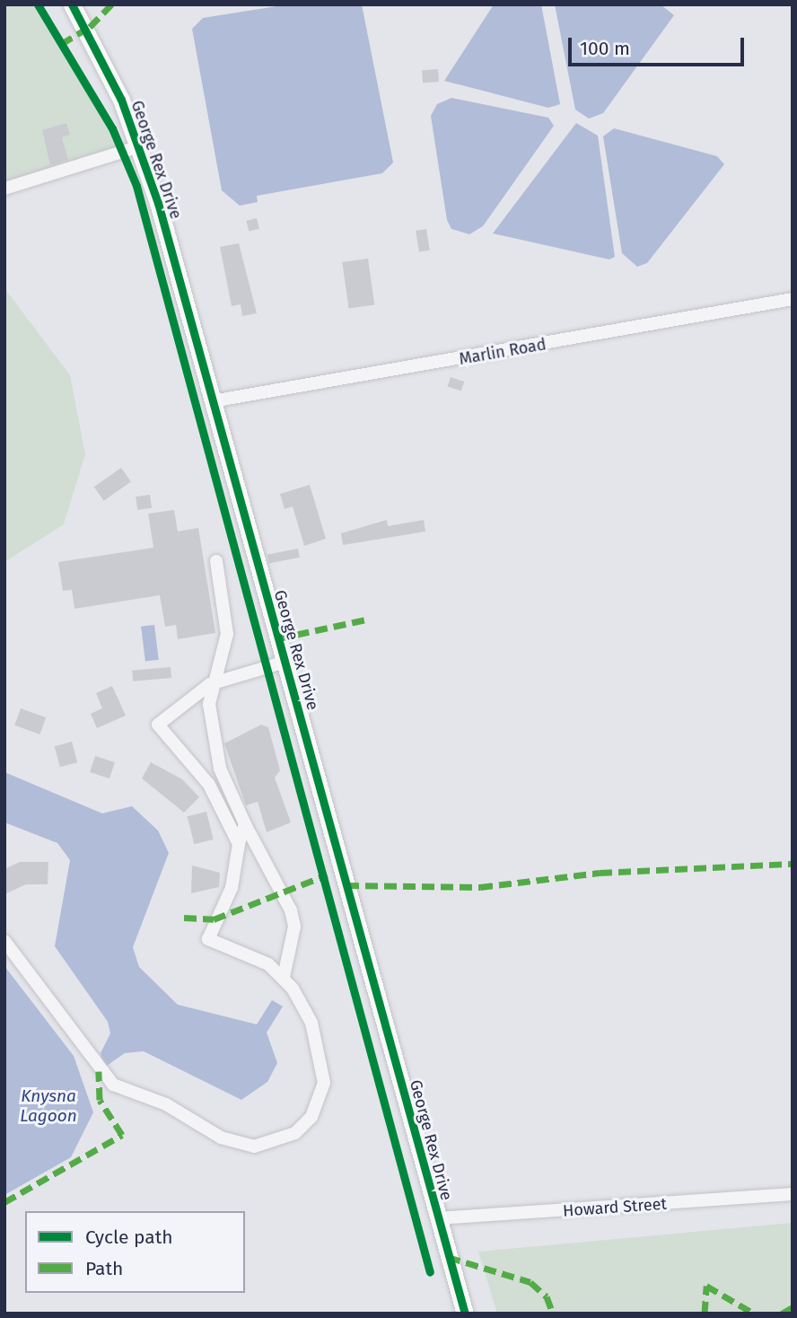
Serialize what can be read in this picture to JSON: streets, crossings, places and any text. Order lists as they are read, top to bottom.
{
  "streets": {
    "street": ["George Rex Drive", "Marlin Road", "Howard Street"]
  },
  "crossings": [
    ["George Rex Drive", "Marlin Road"],
    ["George Rex Drive", "Howard Street"]
  ],
  "water": ["Knysna Lagoon"],
  "legend": ["Cycle path", "Path"],
  "scale_bar": "100 m"
}
